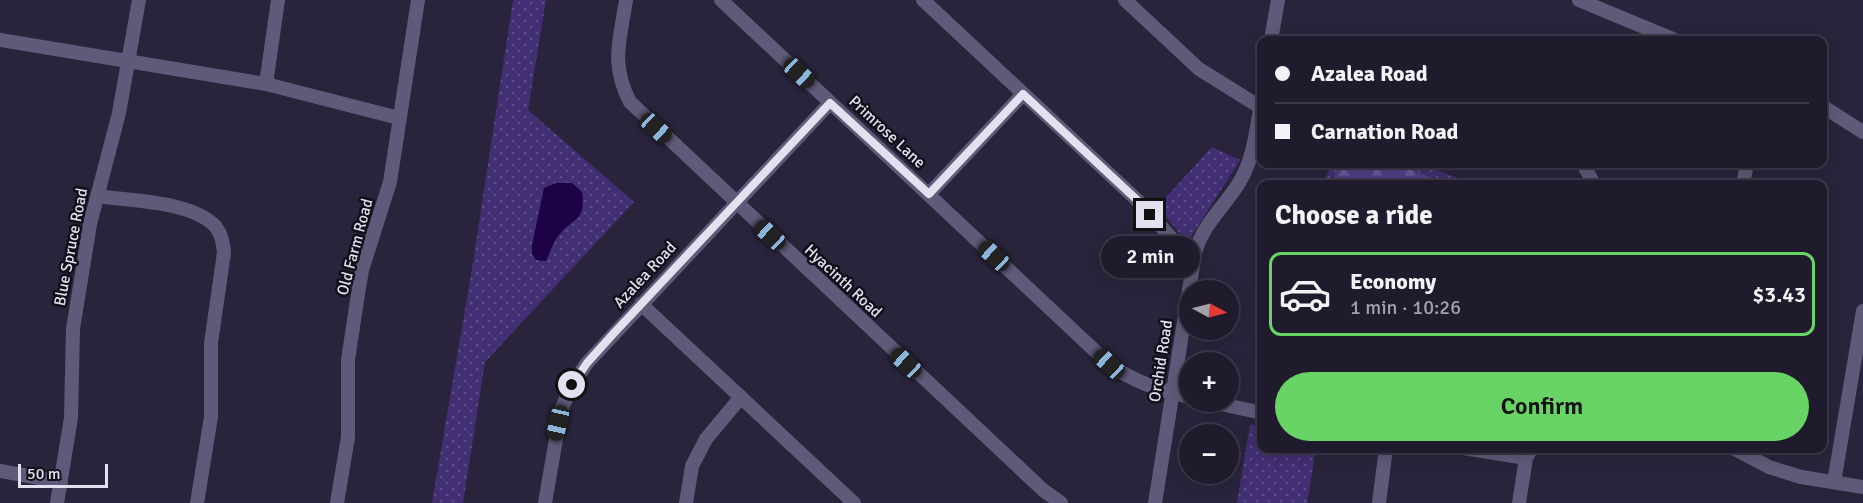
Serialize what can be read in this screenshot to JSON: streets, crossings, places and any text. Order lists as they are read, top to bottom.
{
  "streets": {
    "street": [
      "Primrose Lane",
      "Blue Spruce Road",
      "Old Farm Road",
      "Azalea Road",
      "Hyacinth Road",
      "Orchid Road"
    ]
  },
  "crossings": [
    ["Primrose Lane", "Azalea Road"],
    ["Primrose Lane", "Orchid Road"],
    ["Azalea Road", "Hyacinth Road"]
  ],
  "scale_bar": "50 m",
  "north": "right",
  "page": {
    "banner": ["Azalea Road", "Carnation Road"],
    "heading": "Choose a ride",
    "bubble": "2 min",
    "list": [
      {
        "name": "Economy",
        "note": "1 min · 10:26",
        "value": "$3.43"
      }
    ],
    "map_buttons": ["+", "−"],
    "buttons": "Confirm",
    "scale": "50 m"
  }
}
